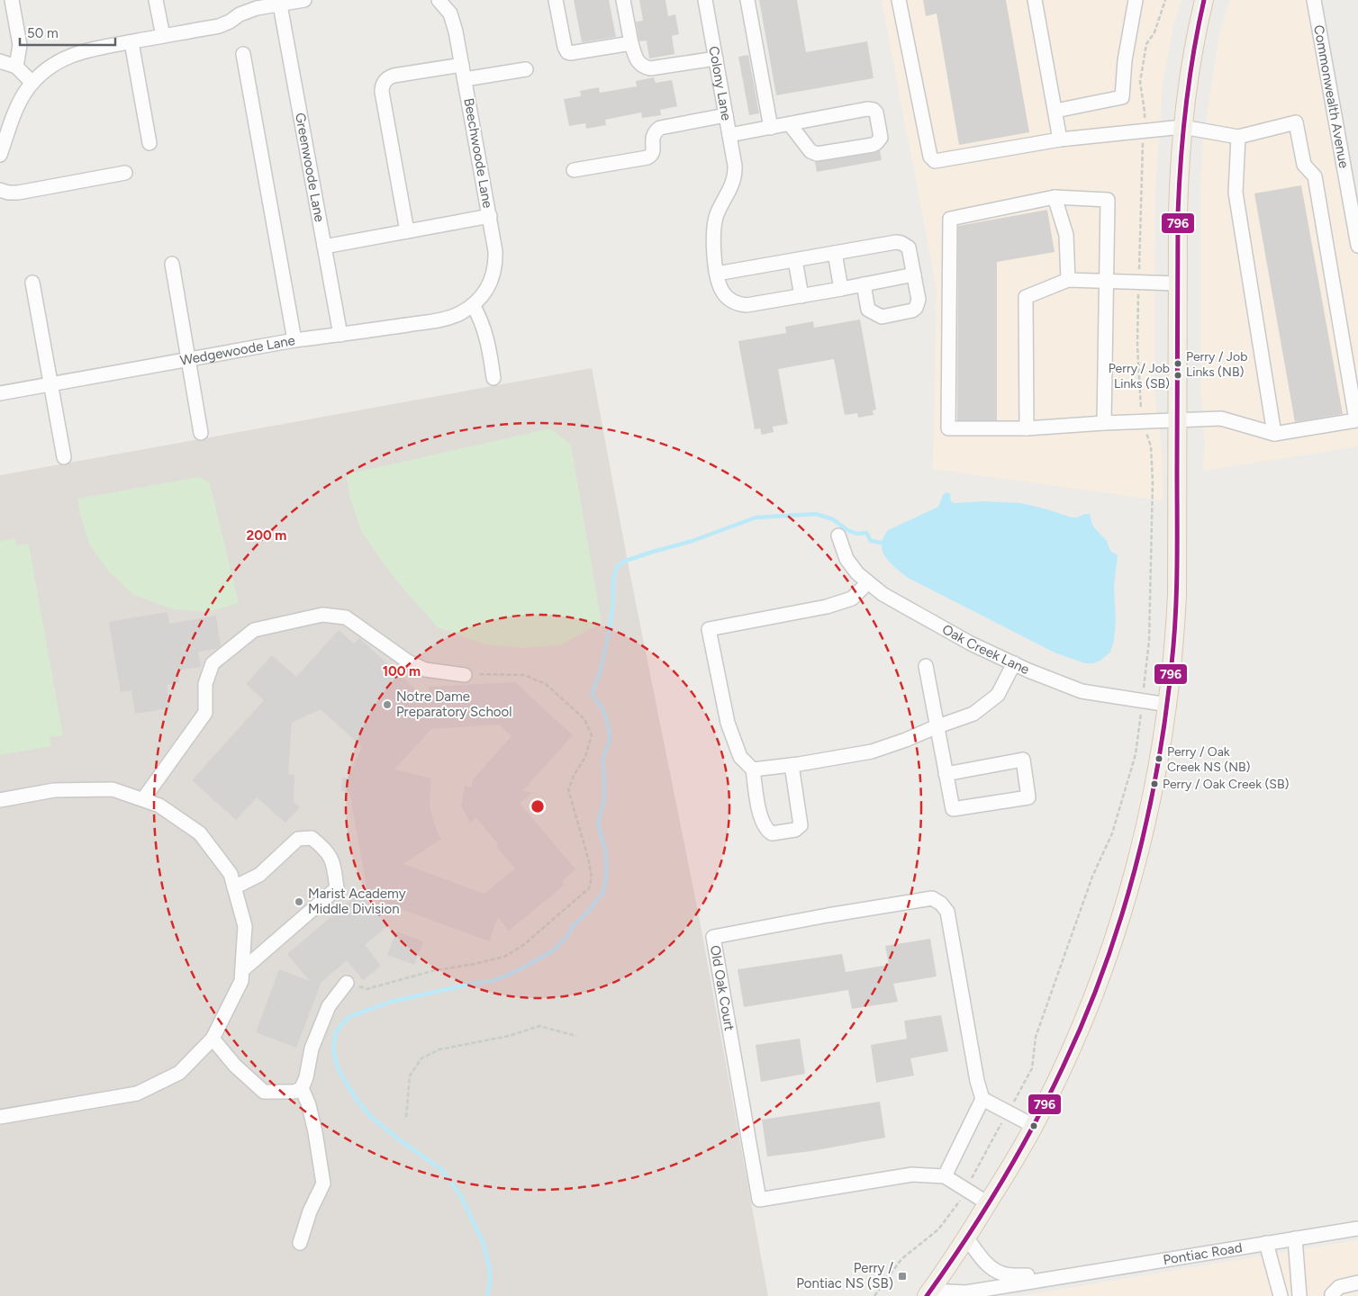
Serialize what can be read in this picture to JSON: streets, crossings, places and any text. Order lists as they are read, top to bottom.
{
  "streets": {
    "street": [
      "Colony Lane",
      "Commonwealth Avenue",
      "Beechwoode Lane",
      "Greenwoode Lane",
      "Wedgewoode Lane",
      "Oak Creek Lane",
      "Old Oak Court",
      "Pontiac Road"
    ]
  },
  "crossings": [
    ["Beechwoode Lane", "Wedgewoode Lane"],
    ["Greenwoode Lane", "Wedgewoode Lane"]
  ],
  "places": {
    "other": [
      "Perry / Job Links (NB)",
      "Perry / Job Links (SB)",
      "Notre Dame Preparatory School",
      "Perry / Oak Creek NS (NB)",
      "Perry / Oak Creek (SB)",
      "Marist Academy Middle Division"
    ],
    "transit": ["Perry / Pontiac NS (SB)"]
  },
  "lines": ["transit line 796"],
  "scale_bar": "50 m",
  "rings": ["200 m", "100 m"]
}
